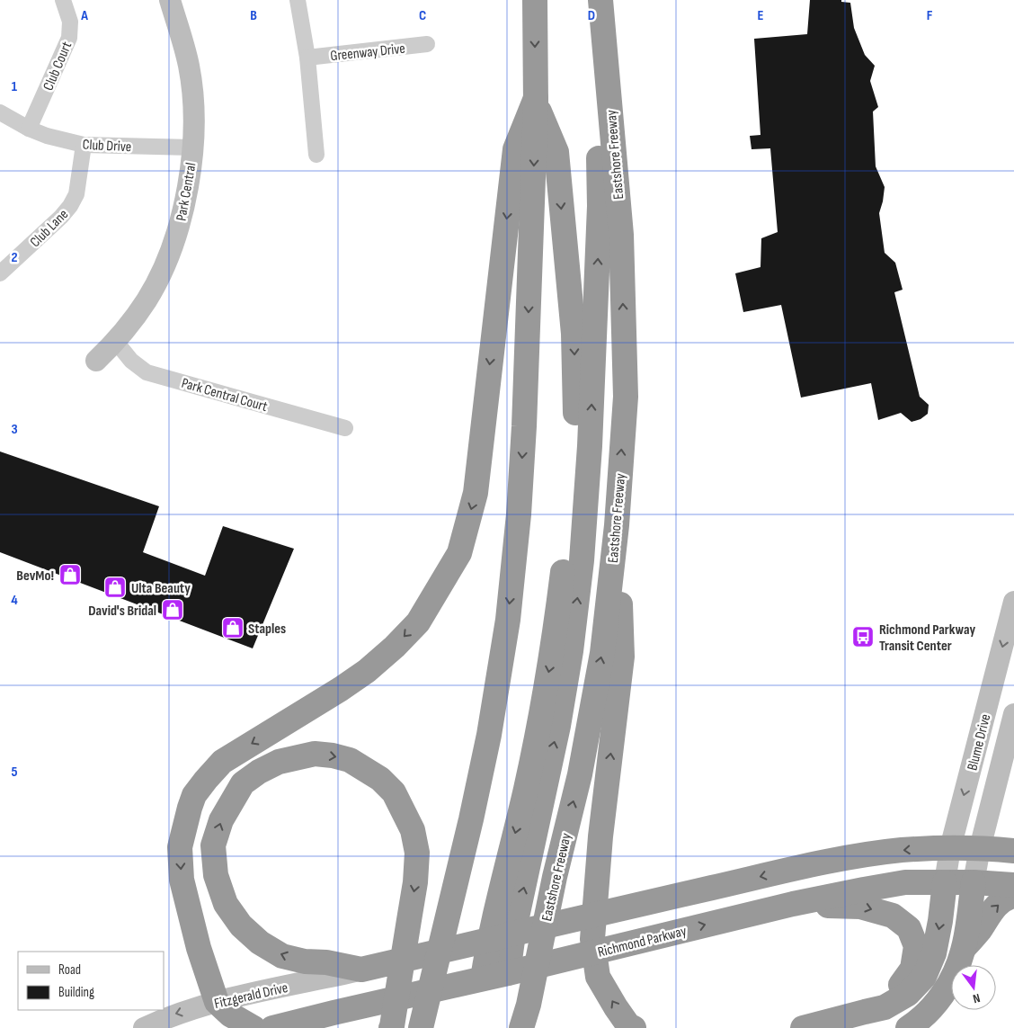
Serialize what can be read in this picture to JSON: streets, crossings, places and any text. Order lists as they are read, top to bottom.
{
  "streets": {
    "highway": ["Eastshore Freeway", "Richmond Parkway"],
    "street": [
      "Greenway Drive",
      "Club Court",
      "Club Drive",
      "Park Central",
      "Club Lane",
      "Park Central Court",
      "Blume Drive",
      "Fitzgerald Drive"
    ]
  },
  "crossings": [
    ["Club Court", "Club Drive"],
    ["Club Drive", "Park Central"],
    ["Club Drive", "Club Lane"],
    ["Park Central", "Park Central Court"],
    ["Blume Drive", "Richmond Parkway"]
  ],
  "places": {
    "shop": [
      "BevMo!",
      "Ulta Beauty",
      "David's Bridal",
      "Staples"
    ],
    "bus stop": ["Richmond Parkway Transit Center"]
  },
  "legend": ["Road", "Building"],
  "north": "bottom",
  "grid": {
    "columns": [
      "A",
      "B",
      "C",
      "D",
      "E",
      "F"
    ],
    "rows": [
      "1",
      "2",
      "3",
      "4",
      "5"
    ]
  }
}
